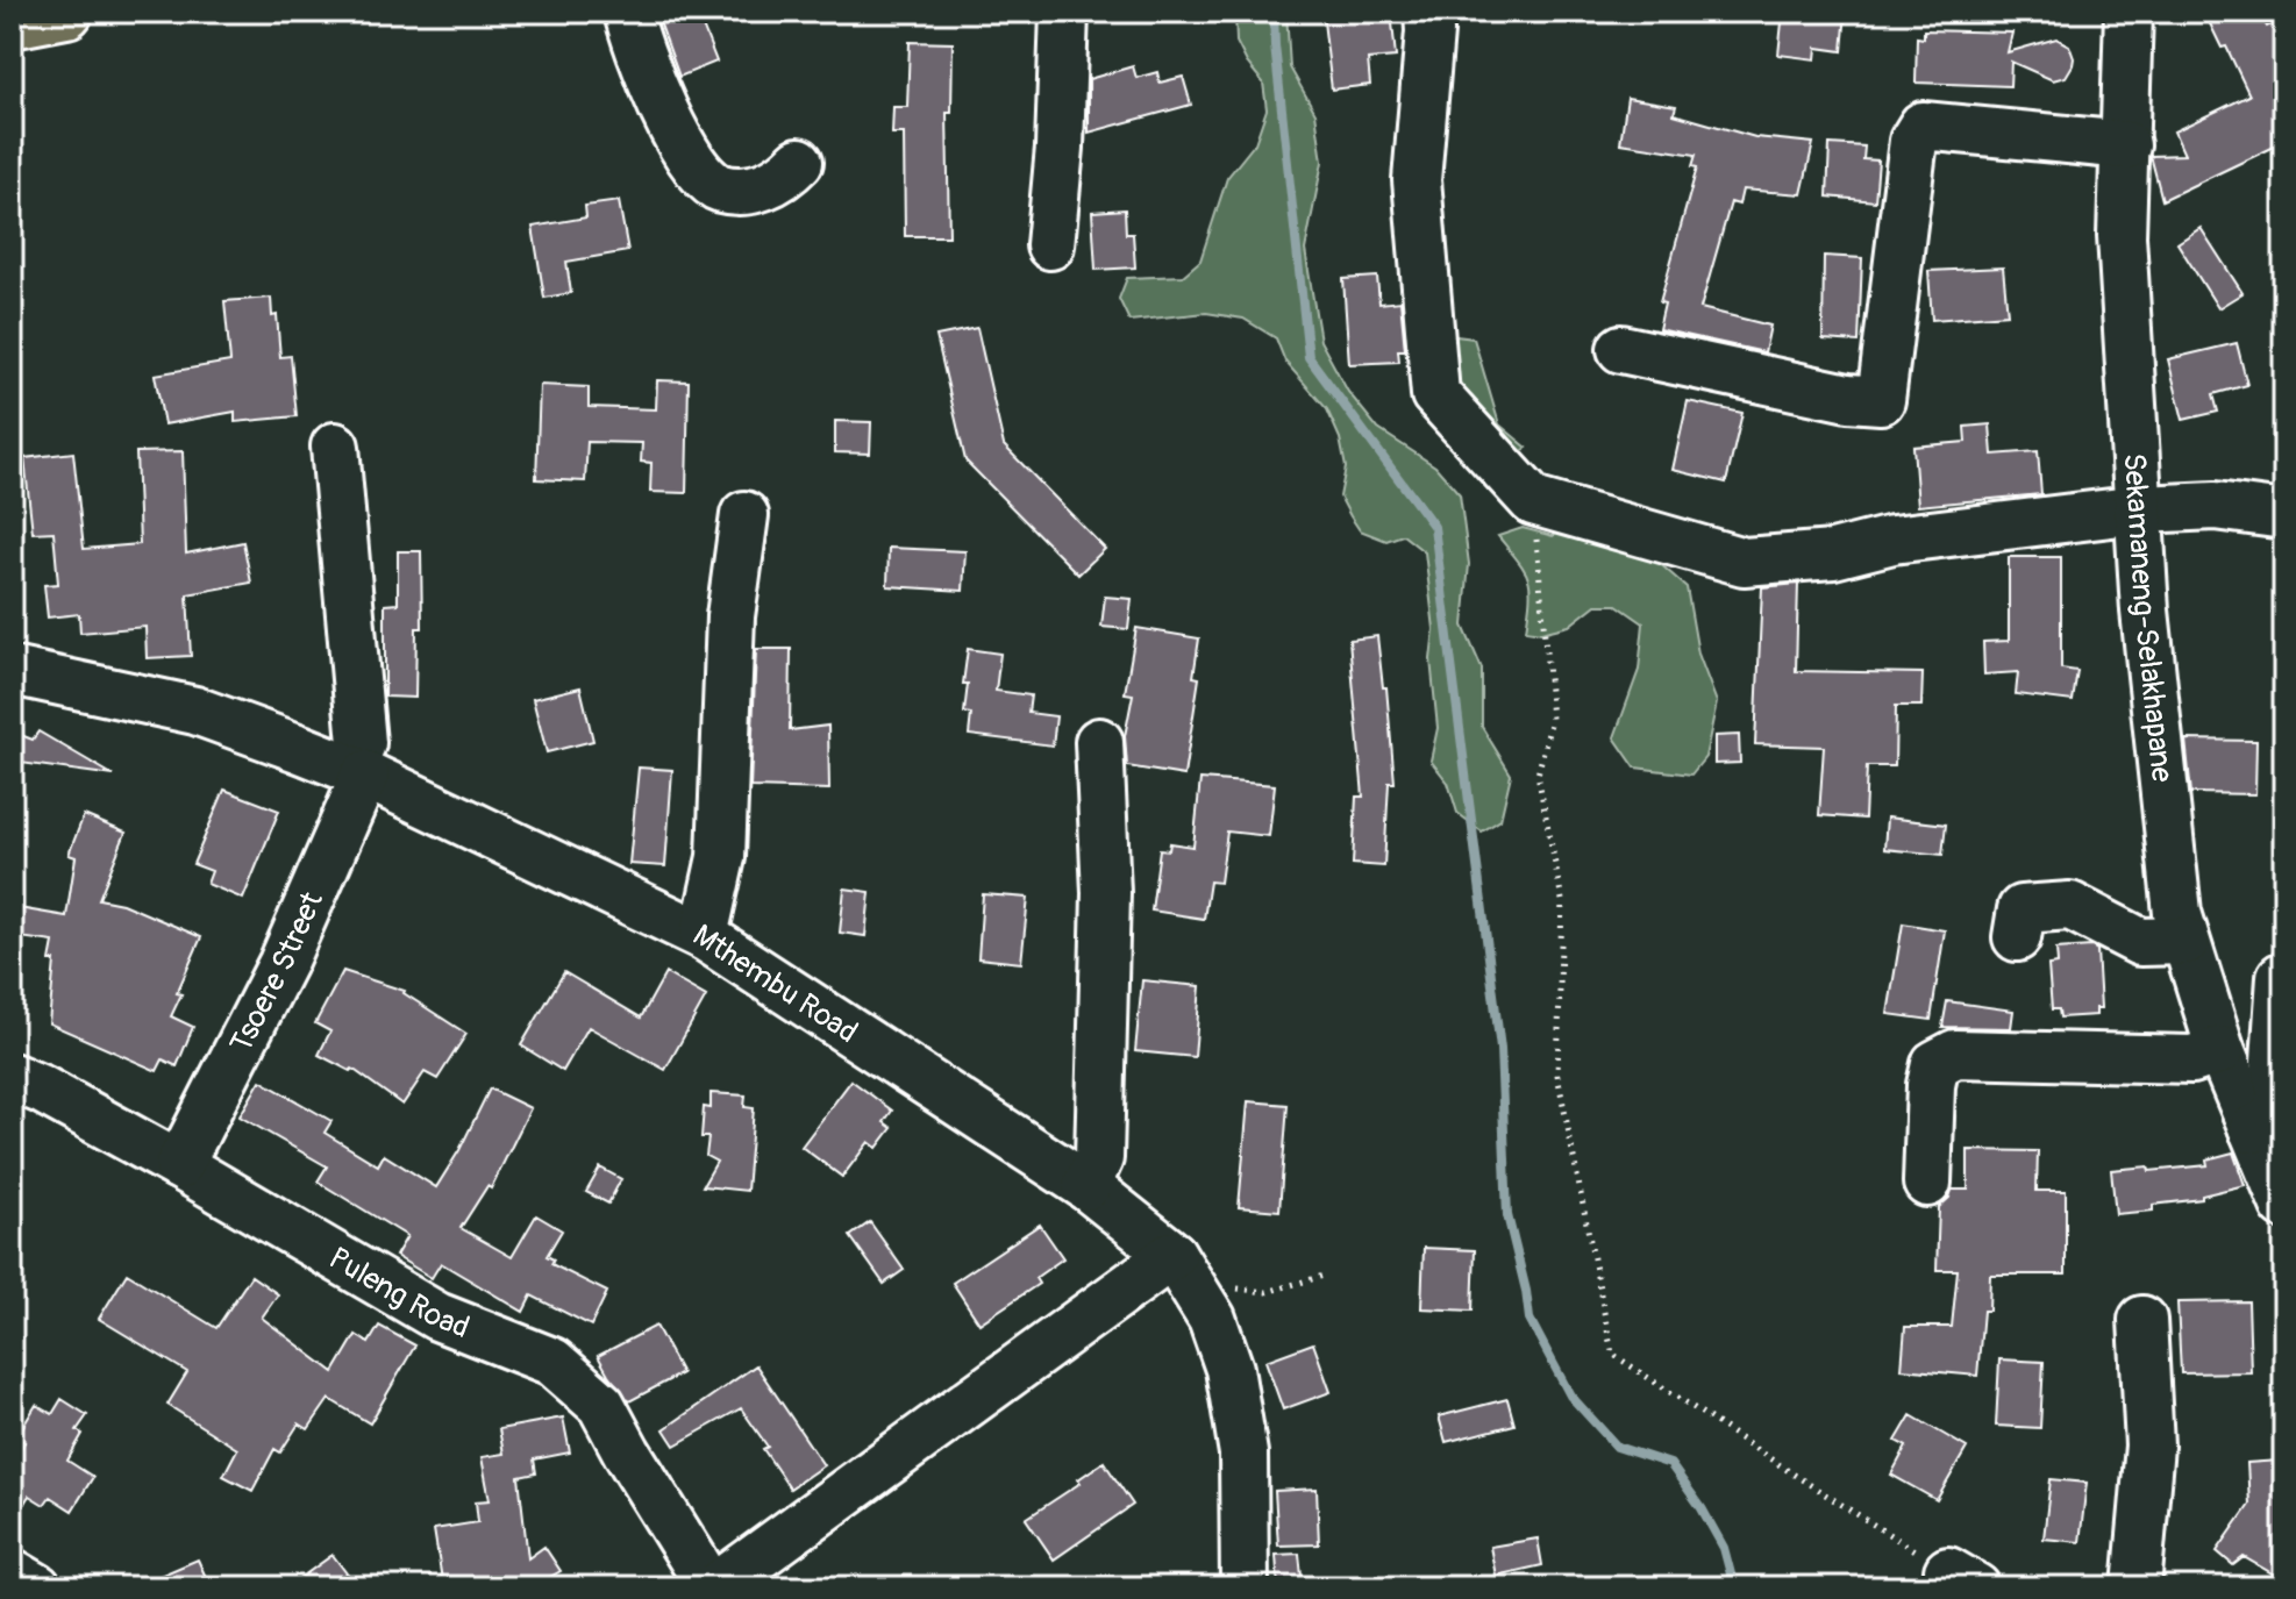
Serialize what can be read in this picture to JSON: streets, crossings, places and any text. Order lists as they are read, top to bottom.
{
  "streets": {
    "street": [
      "Sekamaneng-Selakhapane",
      "Tsoere Street",
      "Mthembu Road",
      "Puleng Road"
    ]
  },
  "crossings": [
    ["Tsoere Street", "Mthembu Road"],
    ["Tsoere Street", "Puleng Road"]
  ]
}
